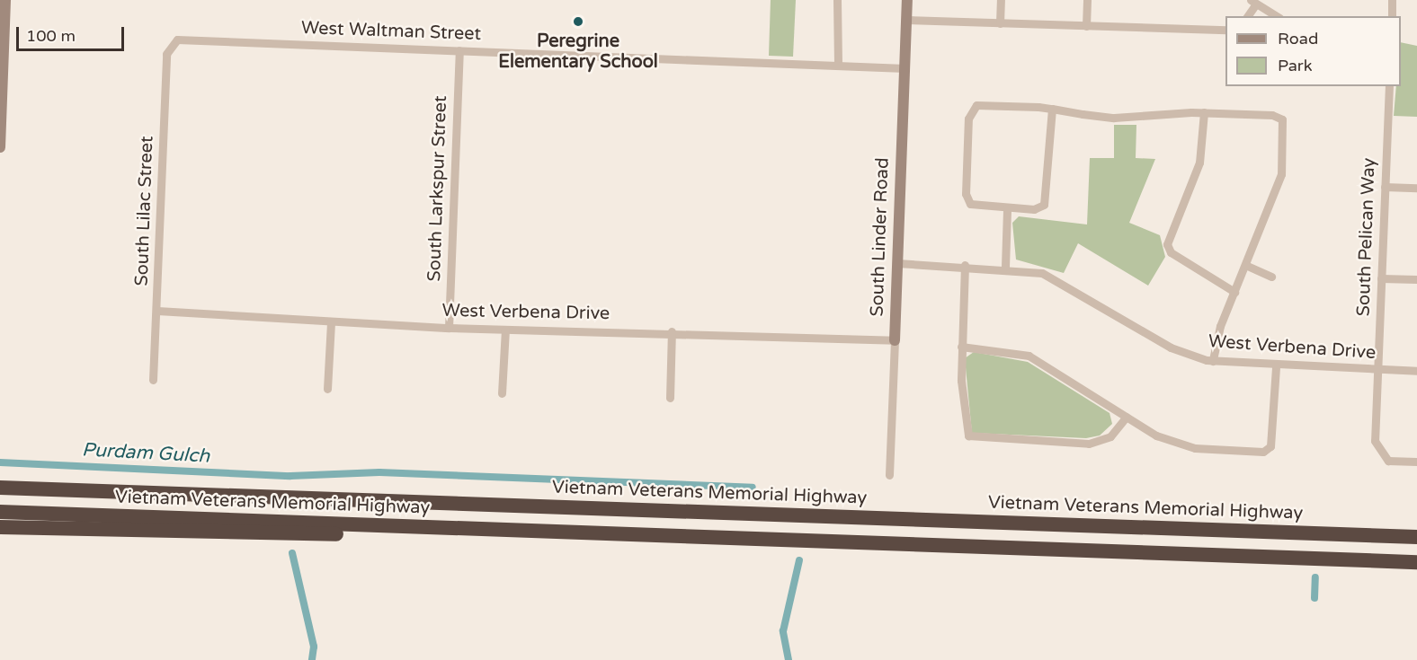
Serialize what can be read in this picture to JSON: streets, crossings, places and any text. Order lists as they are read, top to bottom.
{
  "streets": {
    "highway": ["Vietnam Veterans Memorial Highway"],
    "street": [
      "West Waltman Street",
      "South Larkspur Street",
      "South Lilac Street",
      "South Linder Road",
      "South Pelican Way",
      "West Verbena Drive"
    ]
  },
  "crossings": [
    ["West Waltman Street", "South Larkspur Street"],
    ["West Waltman Street", "South Lilac Street"],
    ["West Waltman Street", "South Linder Road"],
    ["South Larkspur Street", "West Verbena Drive"],
    ["South Lilac Street", "West Verbena Drive"],
    ["South Linder Road", "West Verbena Drive"],
    ["South Pelican Way", "West Verbena Drive"]
  ],
  "water": ["Purdam Gulch"],
  "places": ["Peregrine Elementary School"],
  "legend": ["Road", "Park"],
  "scale_bar": "100 m"
}
